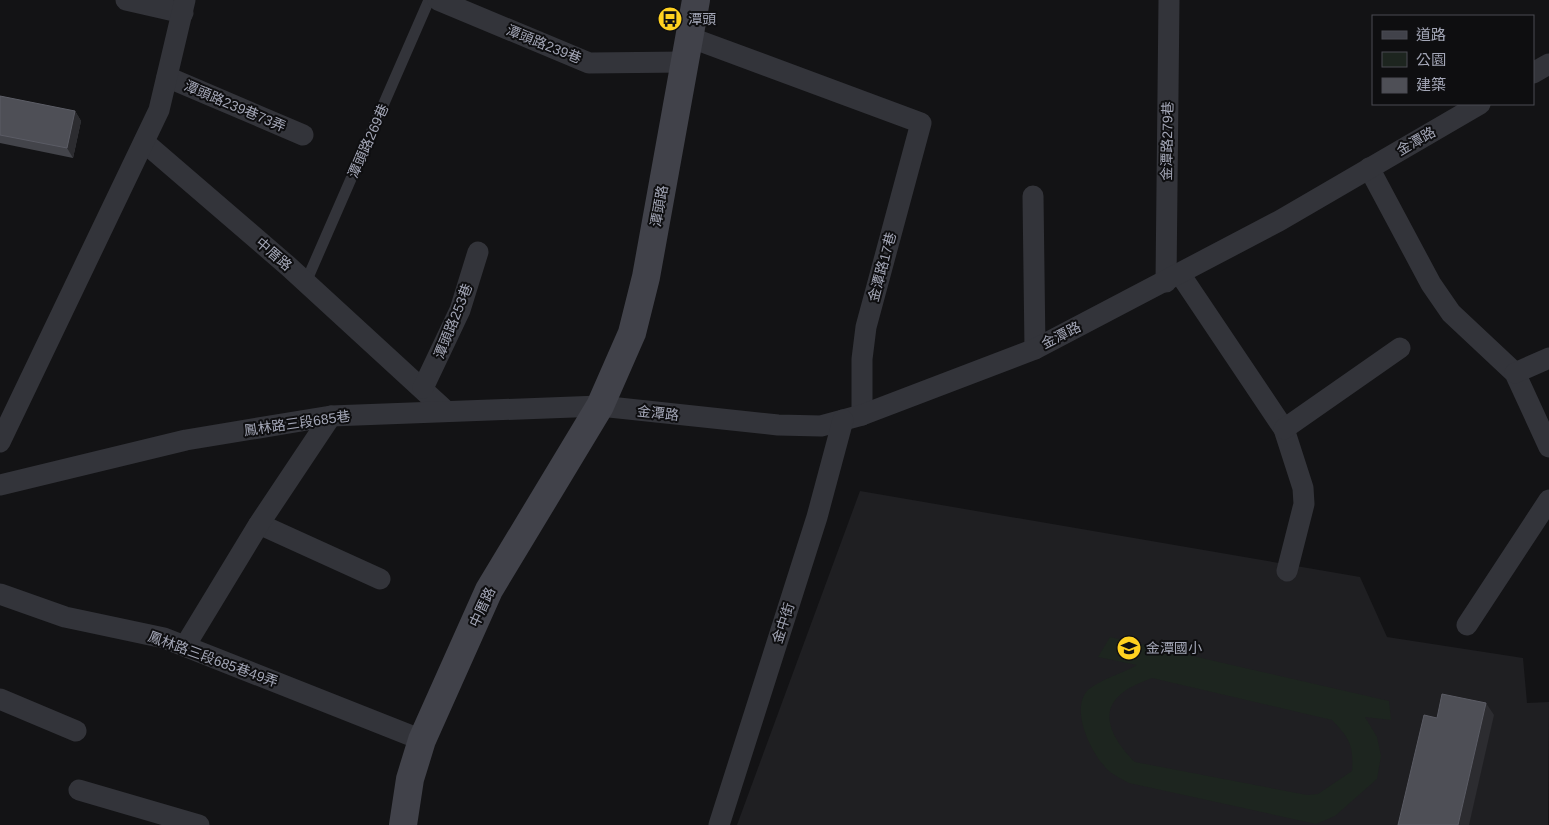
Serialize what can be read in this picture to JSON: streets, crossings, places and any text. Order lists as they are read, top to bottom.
{
  "streets": {
    "street": [
      "潭頭路239巷",
      "潭頭路239巷73弄",
      "金潭路279巷",
      "金潭路",
      "潭頭路",
      "中厝路",
      "金潭路17巷",
      "潭頭路253巷",
      "鳳林路三段685巷",
      "金中街",
      "鳳林路三段685巷49弄"
    ],
    "lane": ["潭頭路269巷"]
  },
  "crossings": [
    ["潭頭路239巷", "潭頭路"],
    ["潭頭路239巷", "金潭路17巷"],
    ["潭頭路269巷", "中厝路"],
    ["金潭路279巷", "金潭路"],
    ["金潭路", "潭頭路"],
    ["金潭路", "中厝路"],
    ["金潭路", "金潭路17巷"],
    ["金潭路", "鳳林路三段685巷"],
    ["金潭路", "金中街"],
    ["潭頭路", "中厝路"],
    ["潭頭路", "金潭路17巷"],
    ["潭頭路", "鳳林路三段685巷"],
    ["中厝路", "潭頭路253巷"],
    ["中厝路", "鳳林路三段685巷"],
    ["中厝路", "鳳林路三段685巷49弄"],
    ["金潭路17巷", "金中街"]
  ],
  "places": {
    "bus stop": ["潭頭"],
    "school or university": ["金潭國小"]
  },
  "legend": ["道路", "公園", "建築"]
}
